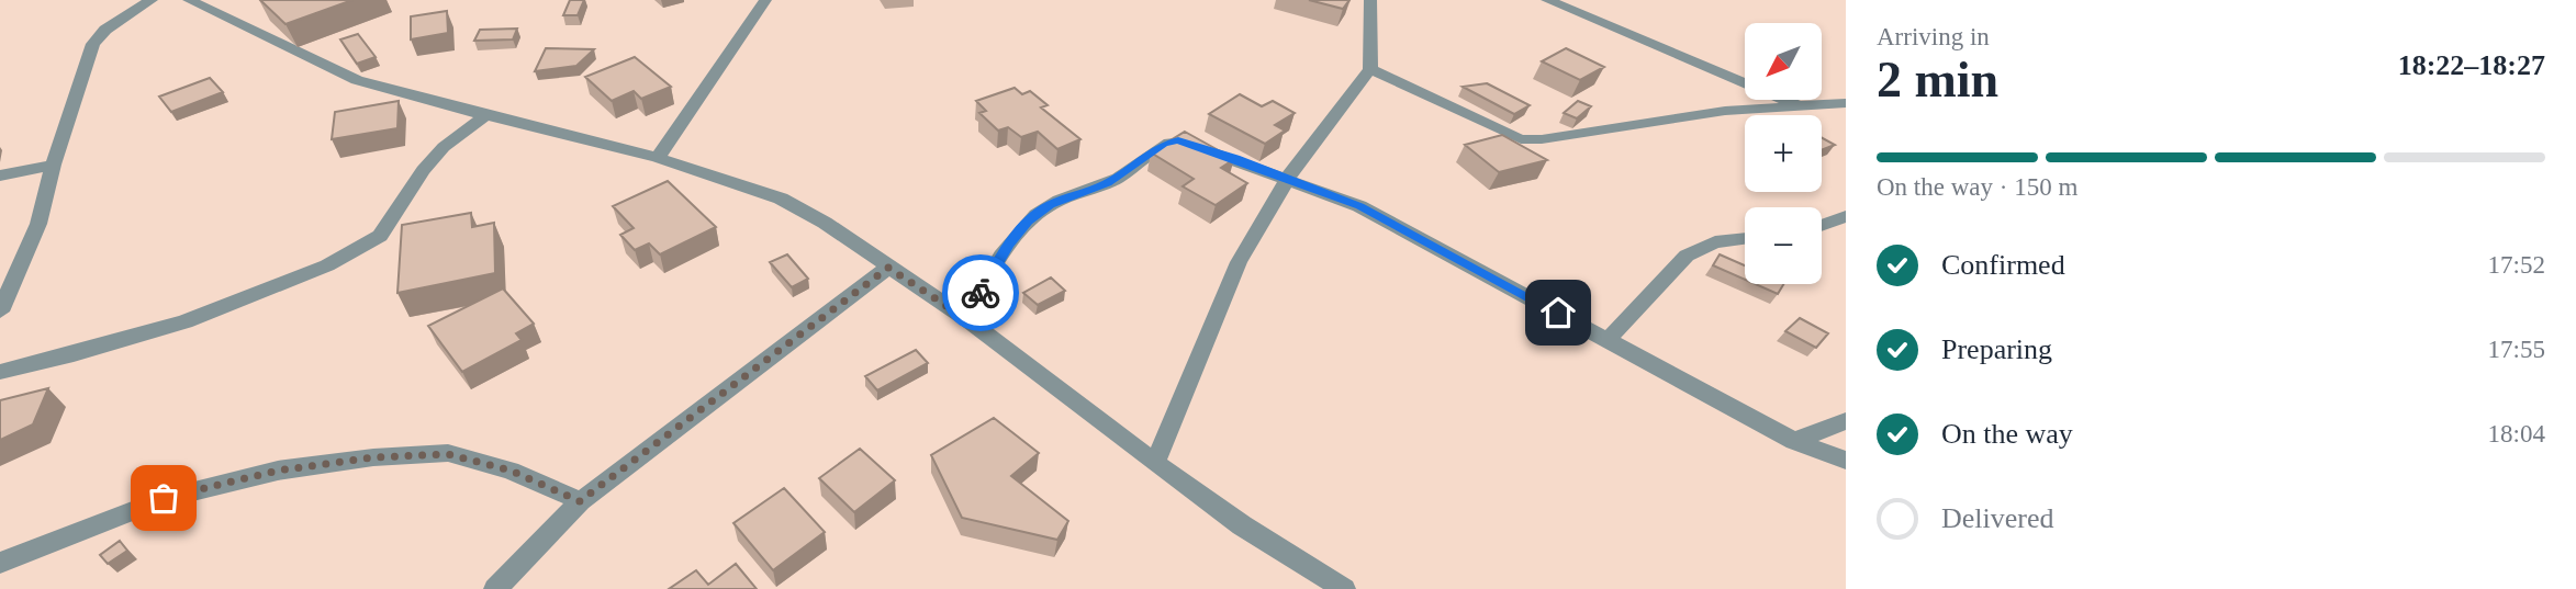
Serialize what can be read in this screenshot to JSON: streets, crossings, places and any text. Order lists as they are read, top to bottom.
{
  "north": "bottom left",
  "page": {
    "heading": ["2 min", "Arriving in", "18:22–18:27"],
    "map_buttons": ["+", "−"],
    "bar": "On the way · 150 m",
    "list": [
      ["Confirmed", "17:52"],
      ["Preparing", "17:55"],
      ["On the way", "18:04"],
      "Delivered"
    ]
  }
}
